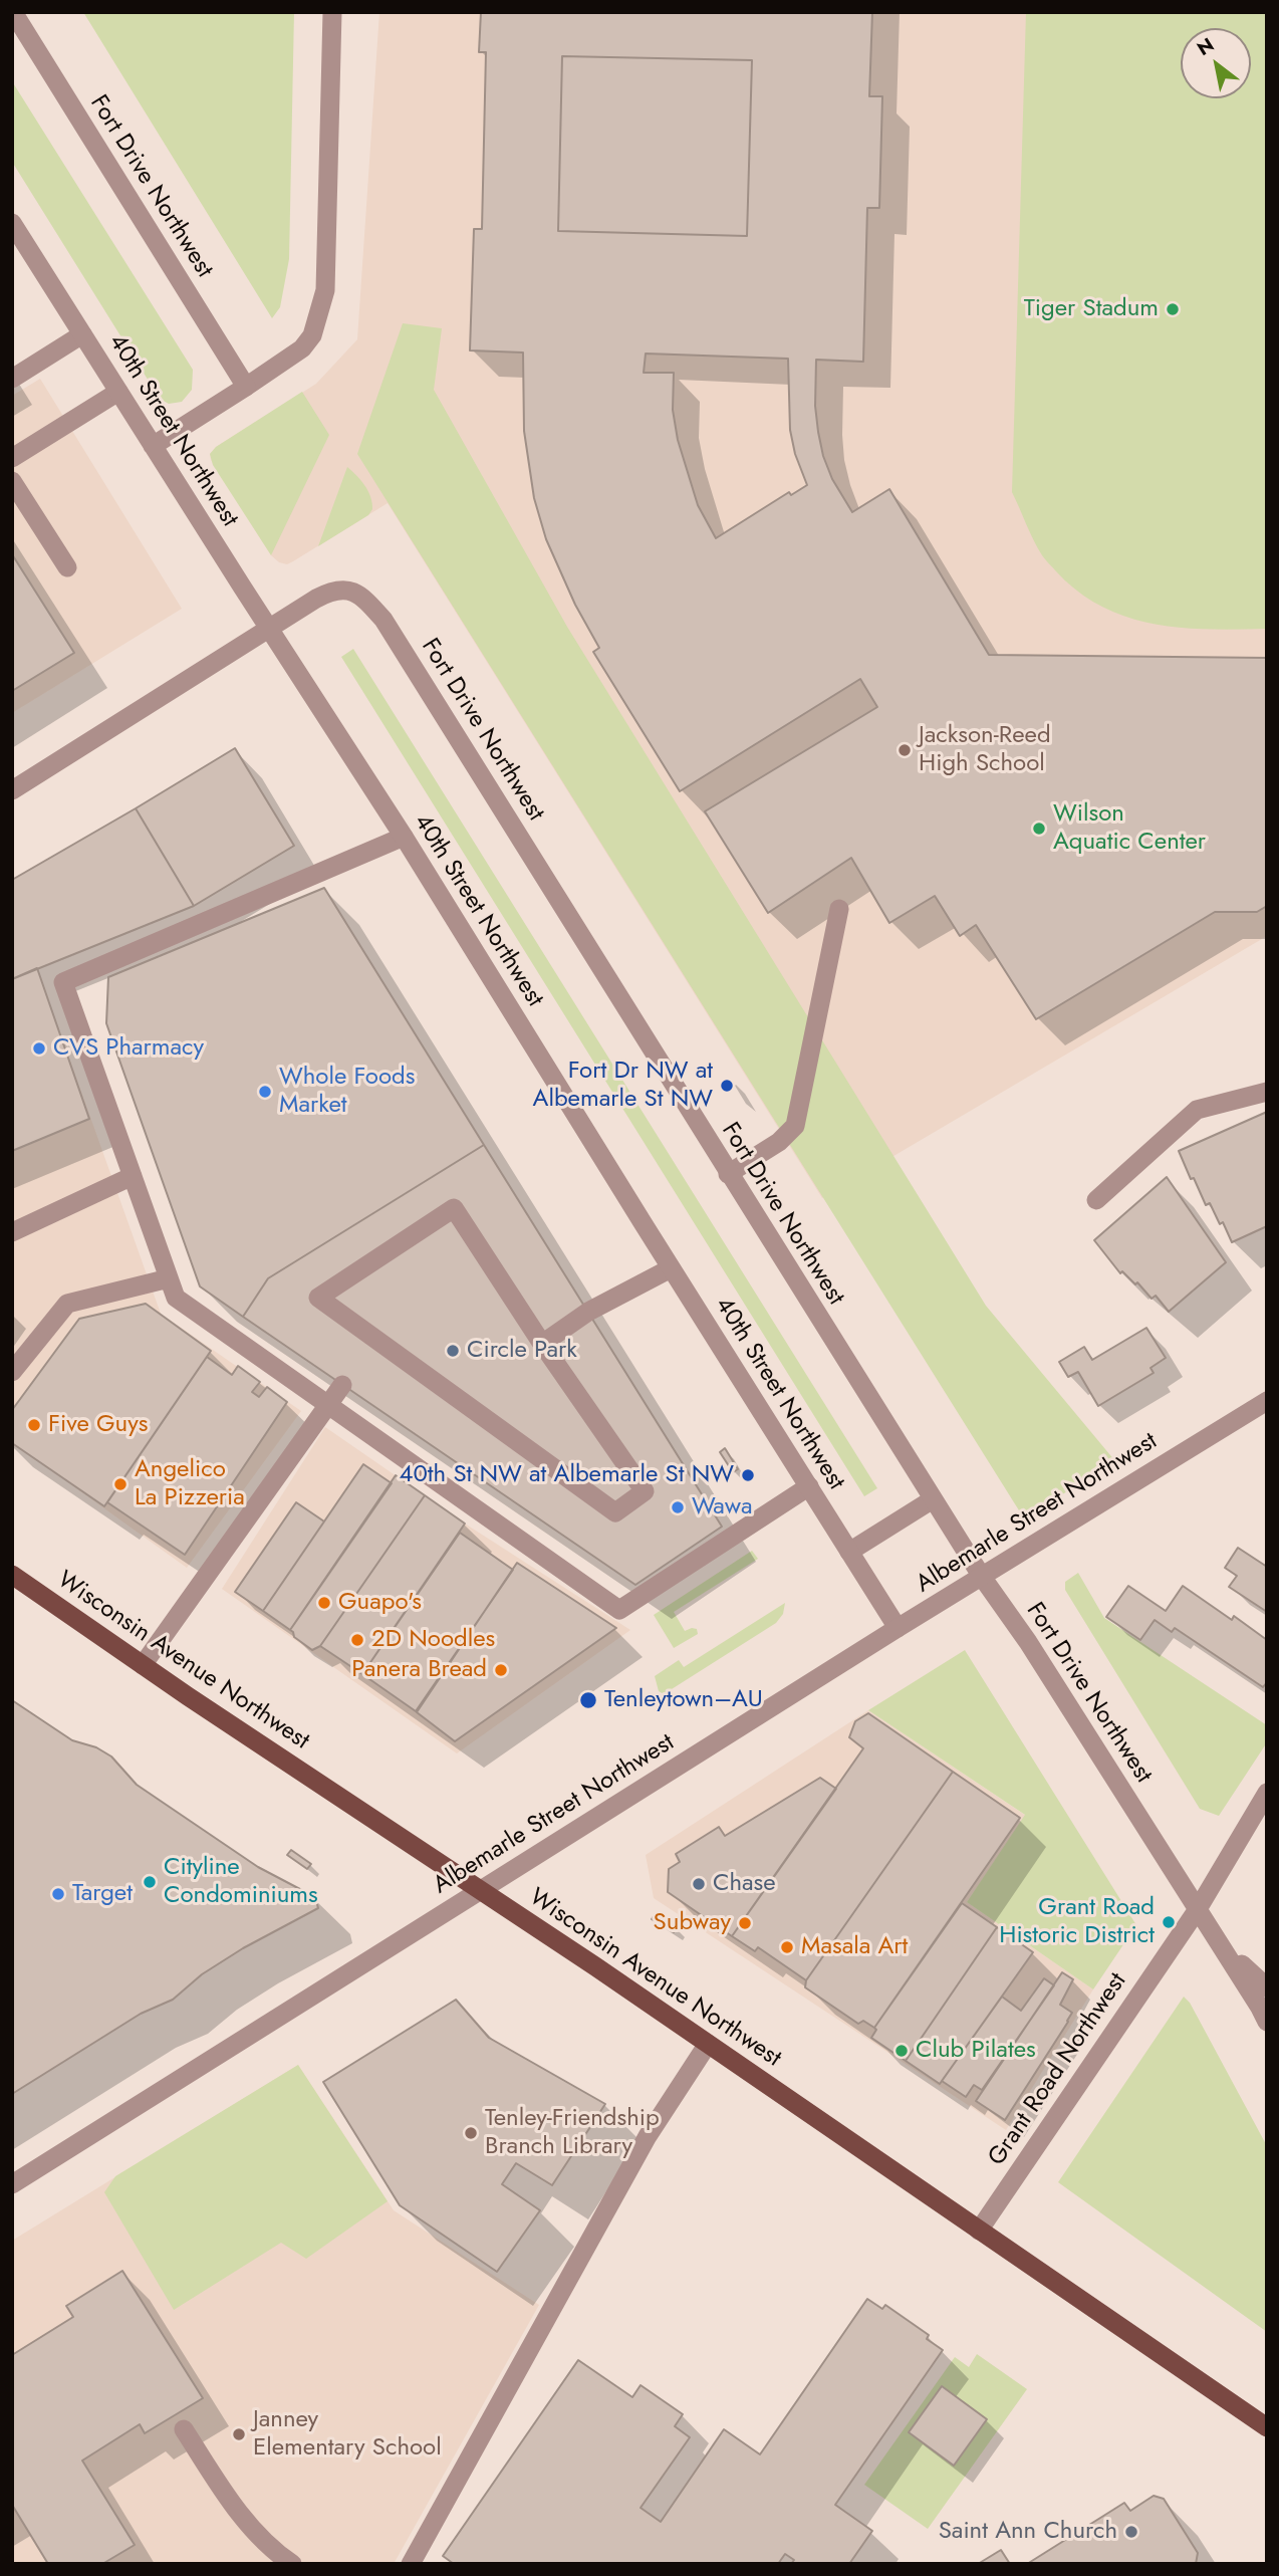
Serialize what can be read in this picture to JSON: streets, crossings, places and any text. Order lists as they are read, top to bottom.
{
  "streets": {
    "main road": ["Wisconsin Avenue Northwest"],
    "street": [
      "Fort Drive Northwest",
      "40th Street Northwest",
      "Albemarle Street Northwest",
      "Grant Road Northwest"
    ]
  },
  "crossings": [
    ["Fort Drive Northwest", "40th Street Northwest"],
    ["Fort Drive Northwest", "Albemarle Street Northwest"],
    ["Fort Drive Northwest", "Grant Road Northwest"],
    ["40th Street Northwest", "Albemarle Street Northwest"],
    ["Albemarle Street Northwest", "Wisconsin Avenue Northwest"],
    ["Wisconsin Avenue Northwest", "Grant Road Northwest"]
  ],
  "places": [
    "Tiger Stadum",
    "Jackson-Reed High School",
    "Wilson Aquatic Center",
    "CVS Pharmacy",
    "Fort Dr NW at Albemarle St NW",
    "Whole Foods Market",
    "Circle Park",
    "Five Guys",
    "40th St NW at Albemarle St NW",
    "Angelico La Pizzeria",
    "Wawa",
    "Guapo's",
    "2D Noodles",
    "Panera Bread",
    "Tenleytown–AU",
    "Cityline Condominiums",
    "Chase",
    "Target",
    "Grant Road Historic District",
    "Subway",
    "Masala Art",
    "Club Pilates",
    "Tenley-Friendship Branch Library",
    "Janney Elementary School",
    "Saint Ann Church"
  ],
  "north": "top left"
}
